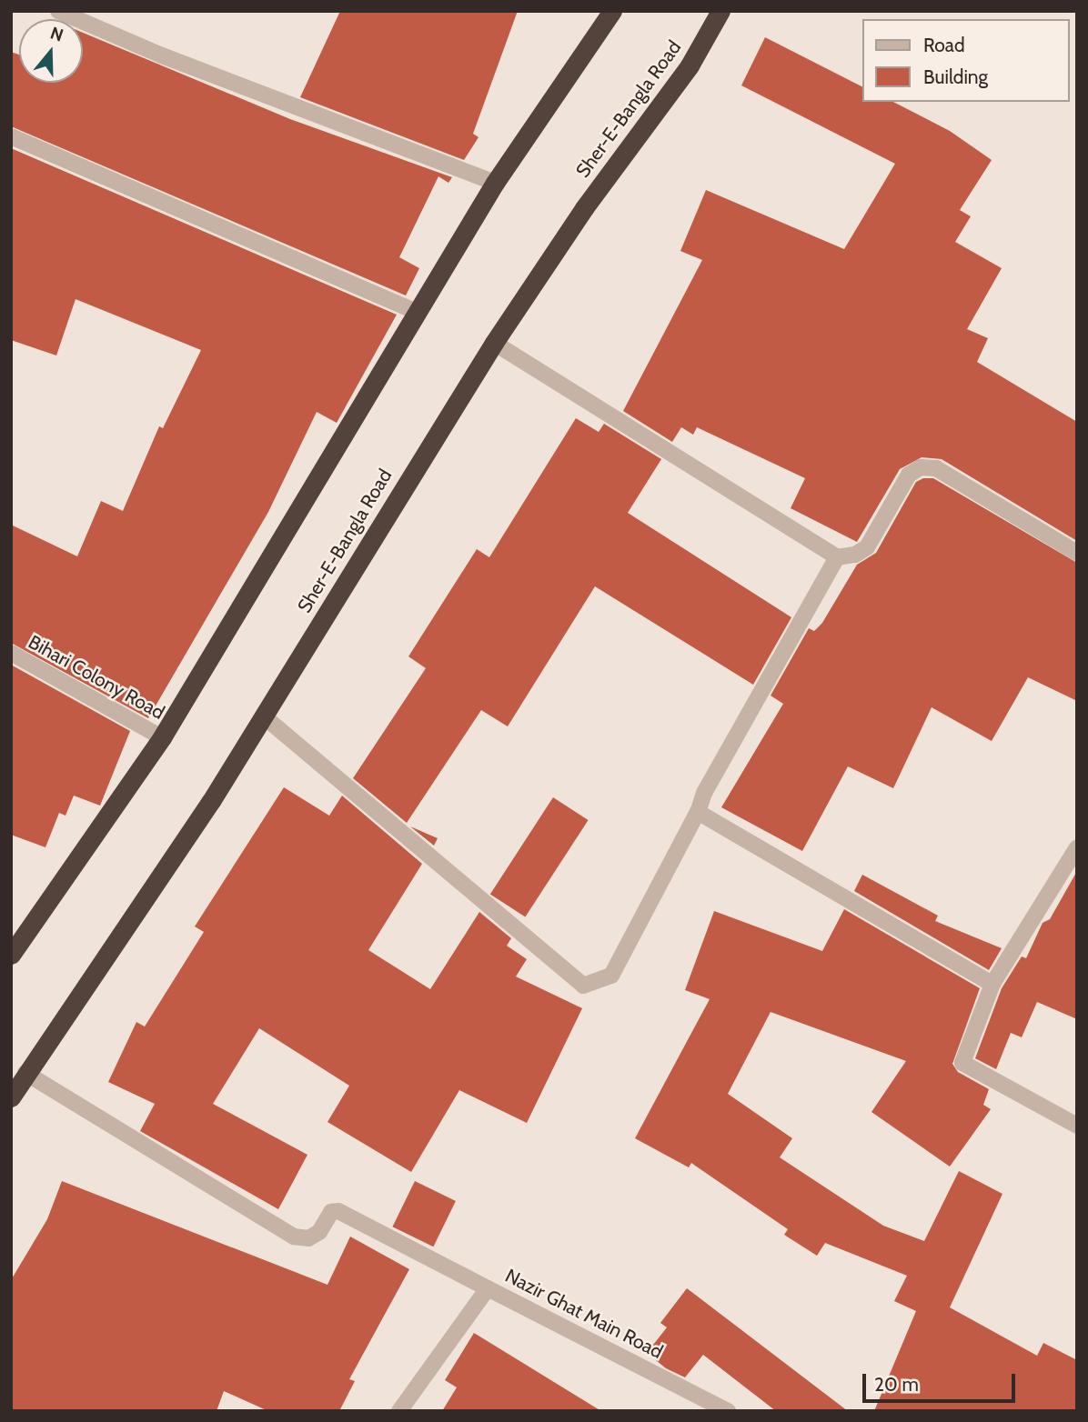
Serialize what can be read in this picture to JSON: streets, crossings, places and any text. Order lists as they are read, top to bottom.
{
  "streets": {
    "highway": ["Sher-E-Bangla Road"],
    "street": ["Bihari Colony Road", "Nazir Ghat Main Road"]
  },
  "legend": ["Road", "Building"],
  "scale_bar": "20 m",
  "north": "top"
}
